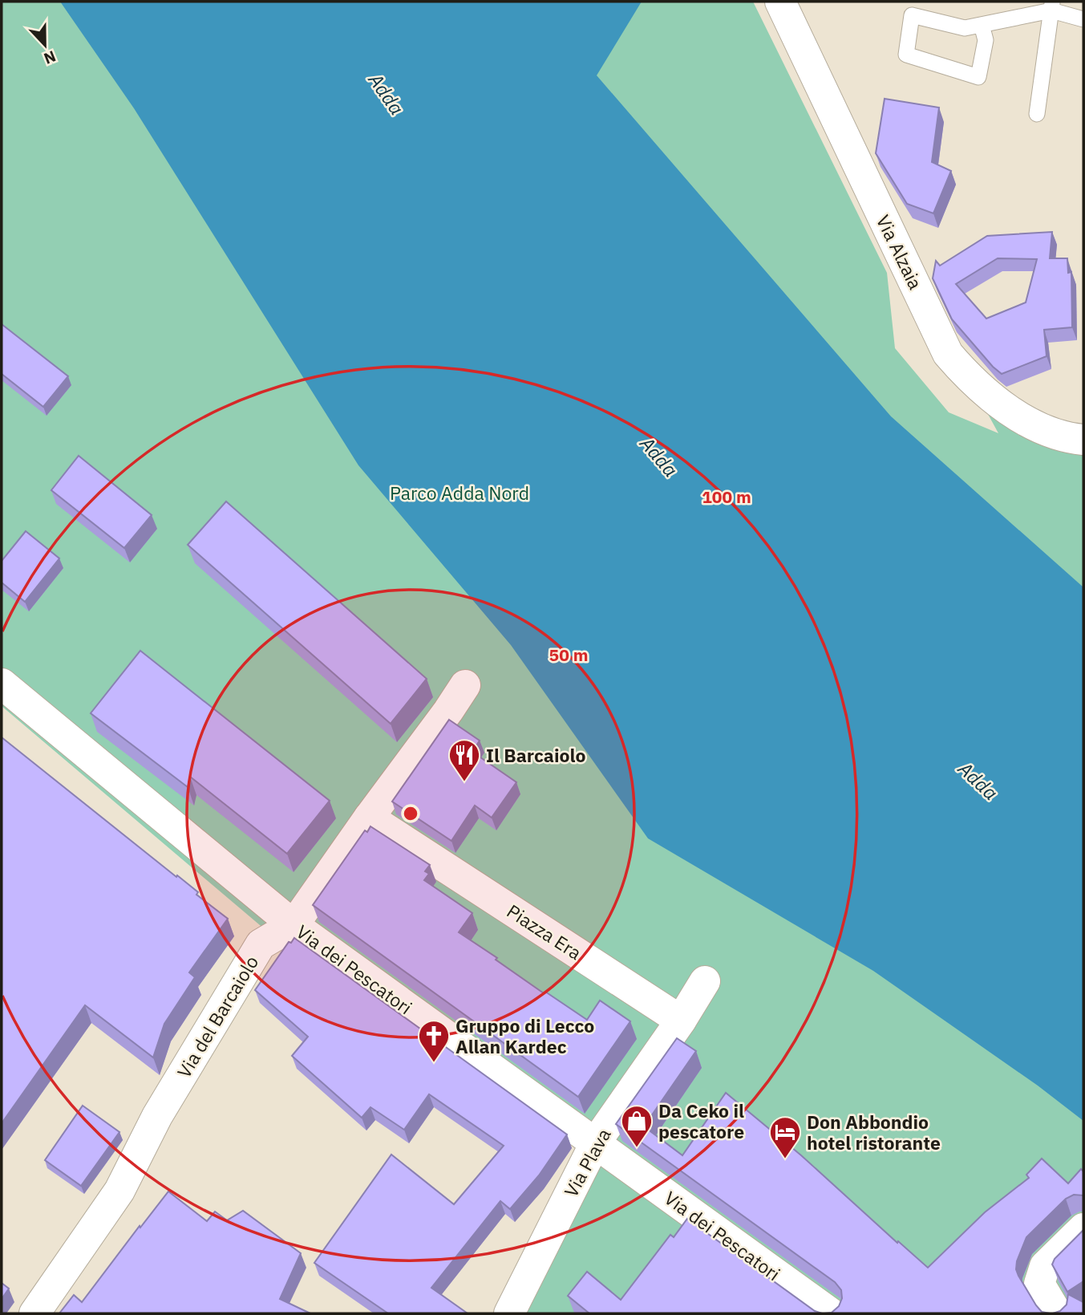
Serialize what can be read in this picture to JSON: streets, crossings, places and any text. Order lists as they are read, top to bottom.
{
  "streets": {
    "street": [
      "Via Alzaia",
      "Piazza Era",
      "Via dei Pescatori",
      "Via del Barcaiolo",
      "Via Plava"
    ]
  },
  "crossings": [
    ["Piazza Era", "Via del Barcaiolo"],
    ["Piazza Era", "Via Plava"],
    ["Via dei Pescatori", "Via del Barcaiolo"],
    ["Via dei Pescatori", "Via Plava"]
  ],
  "water": ["Adda"],
  "parks": ["Parco Adda Nord"],
  "places": {
    "restaurant": ["Il Barcaiolo"],
    "church": ["Gruppo di Lecco Allan Kardec"],
    "shop": ["Da Ceko il pescatore"],
    "hotel": ["Don Abbondio hotel ristorante"]
  },
  "north": "bottom",
  "rings": ["100 m", "50 m"]
}
